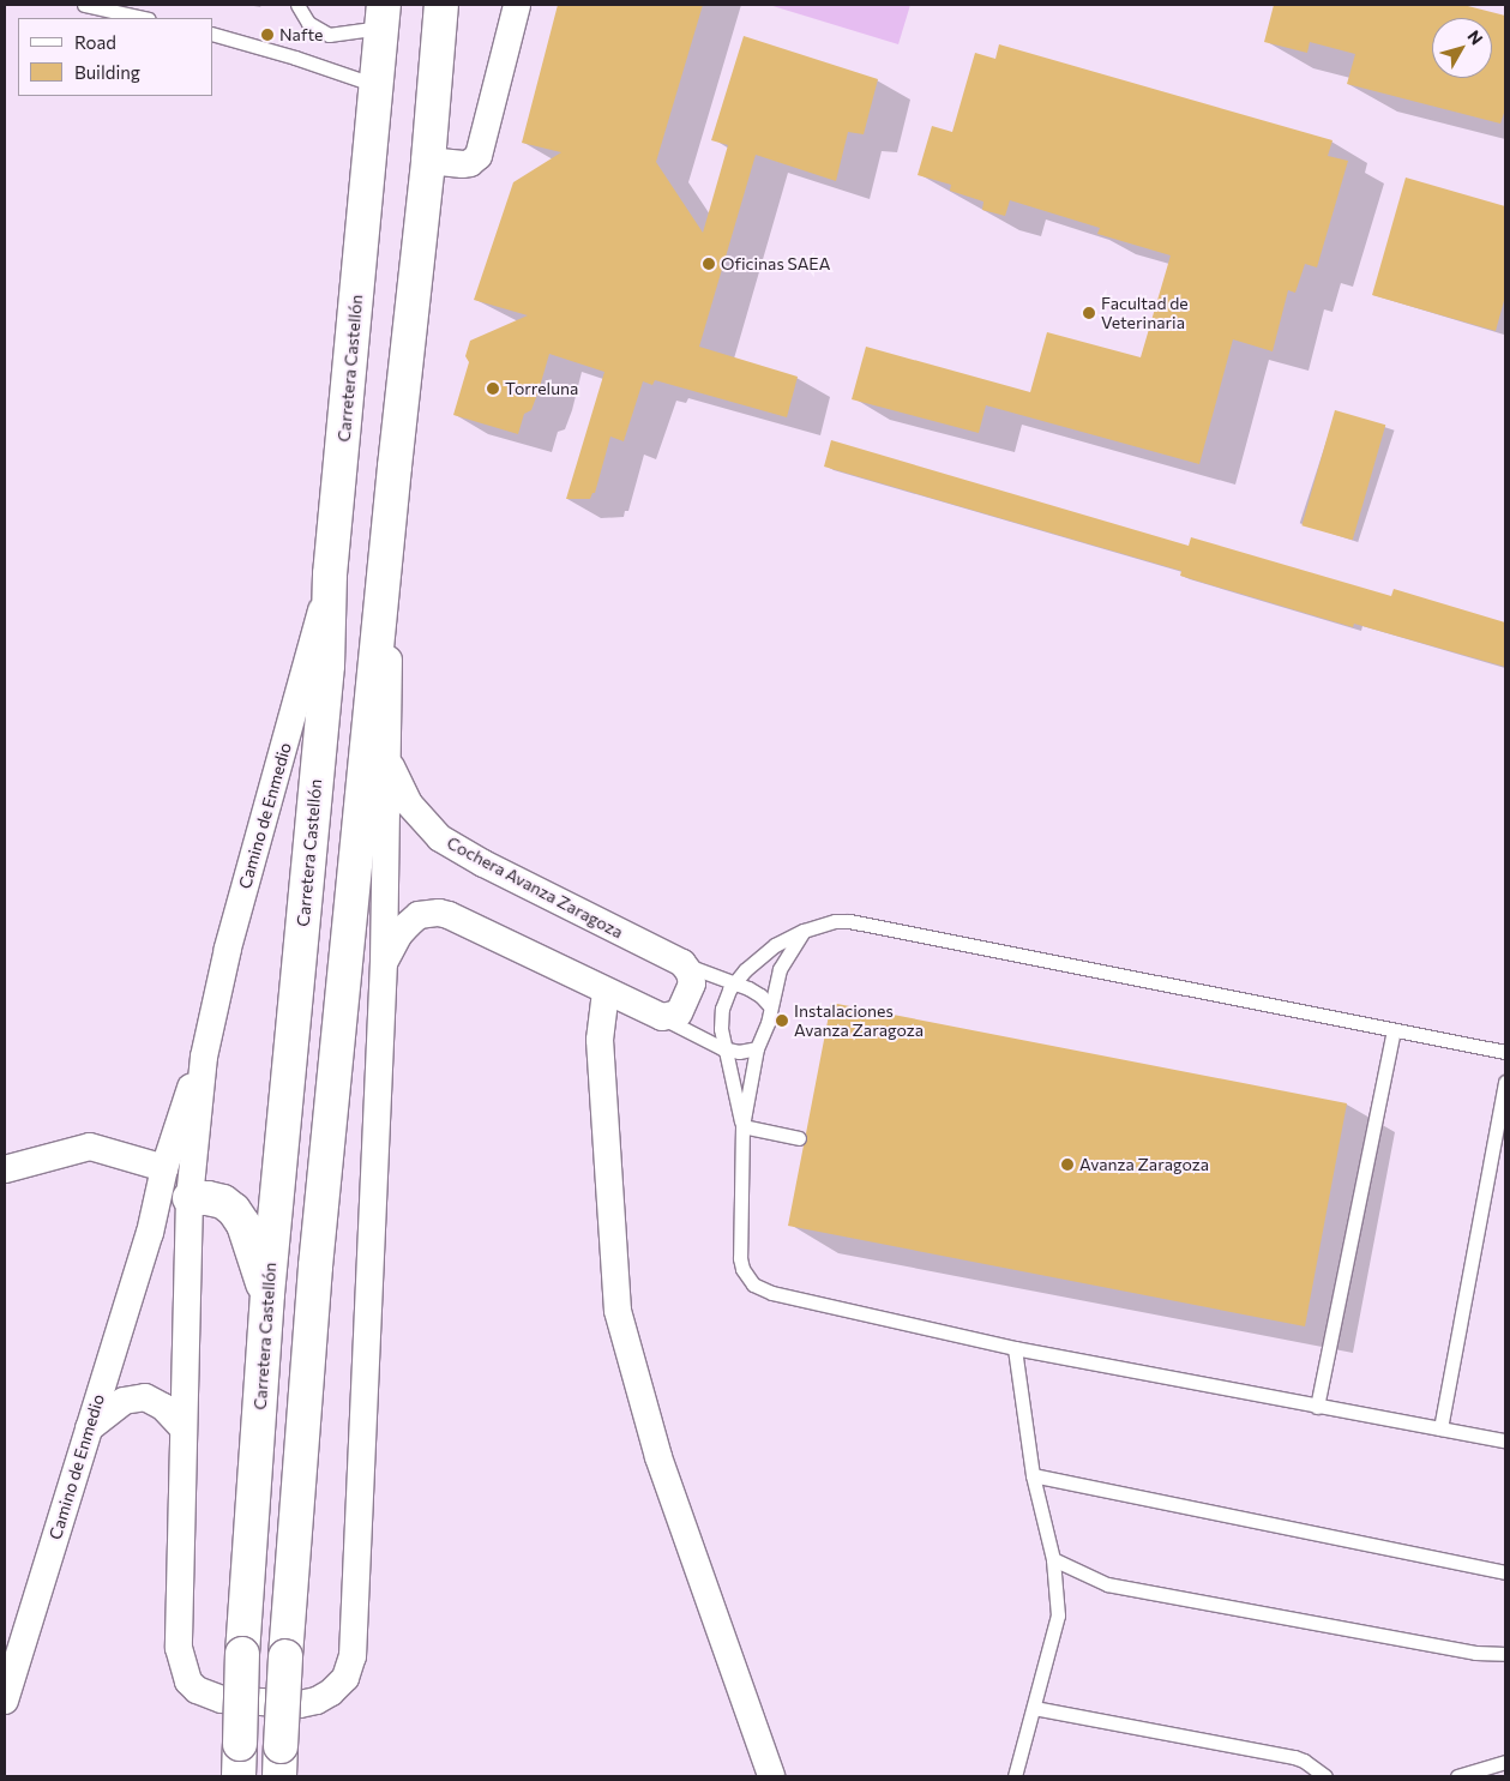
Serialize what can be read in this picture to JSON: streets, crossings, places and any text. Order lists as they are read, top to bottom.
{
  "streets": {
    "highway": ["Carretera Castellón"],
    "street": ["Camino de Enmedio", "Cochera Avanza Zaragoza"]
  },
  "crossings": [
    ["Carretera Castellón", "Camino de Enmedio"]
  ],
  "places": [
    "Nafte",
    "Oficinas SAEA",
    "Facultad de Veterinaria",
    "Torreluna",
    "Instalaciones Avanza Zaragoza",
    "Avanza Zaragoza"
  ],
  "legend": ["Road", "Building"],
  "north": "top right"
}
